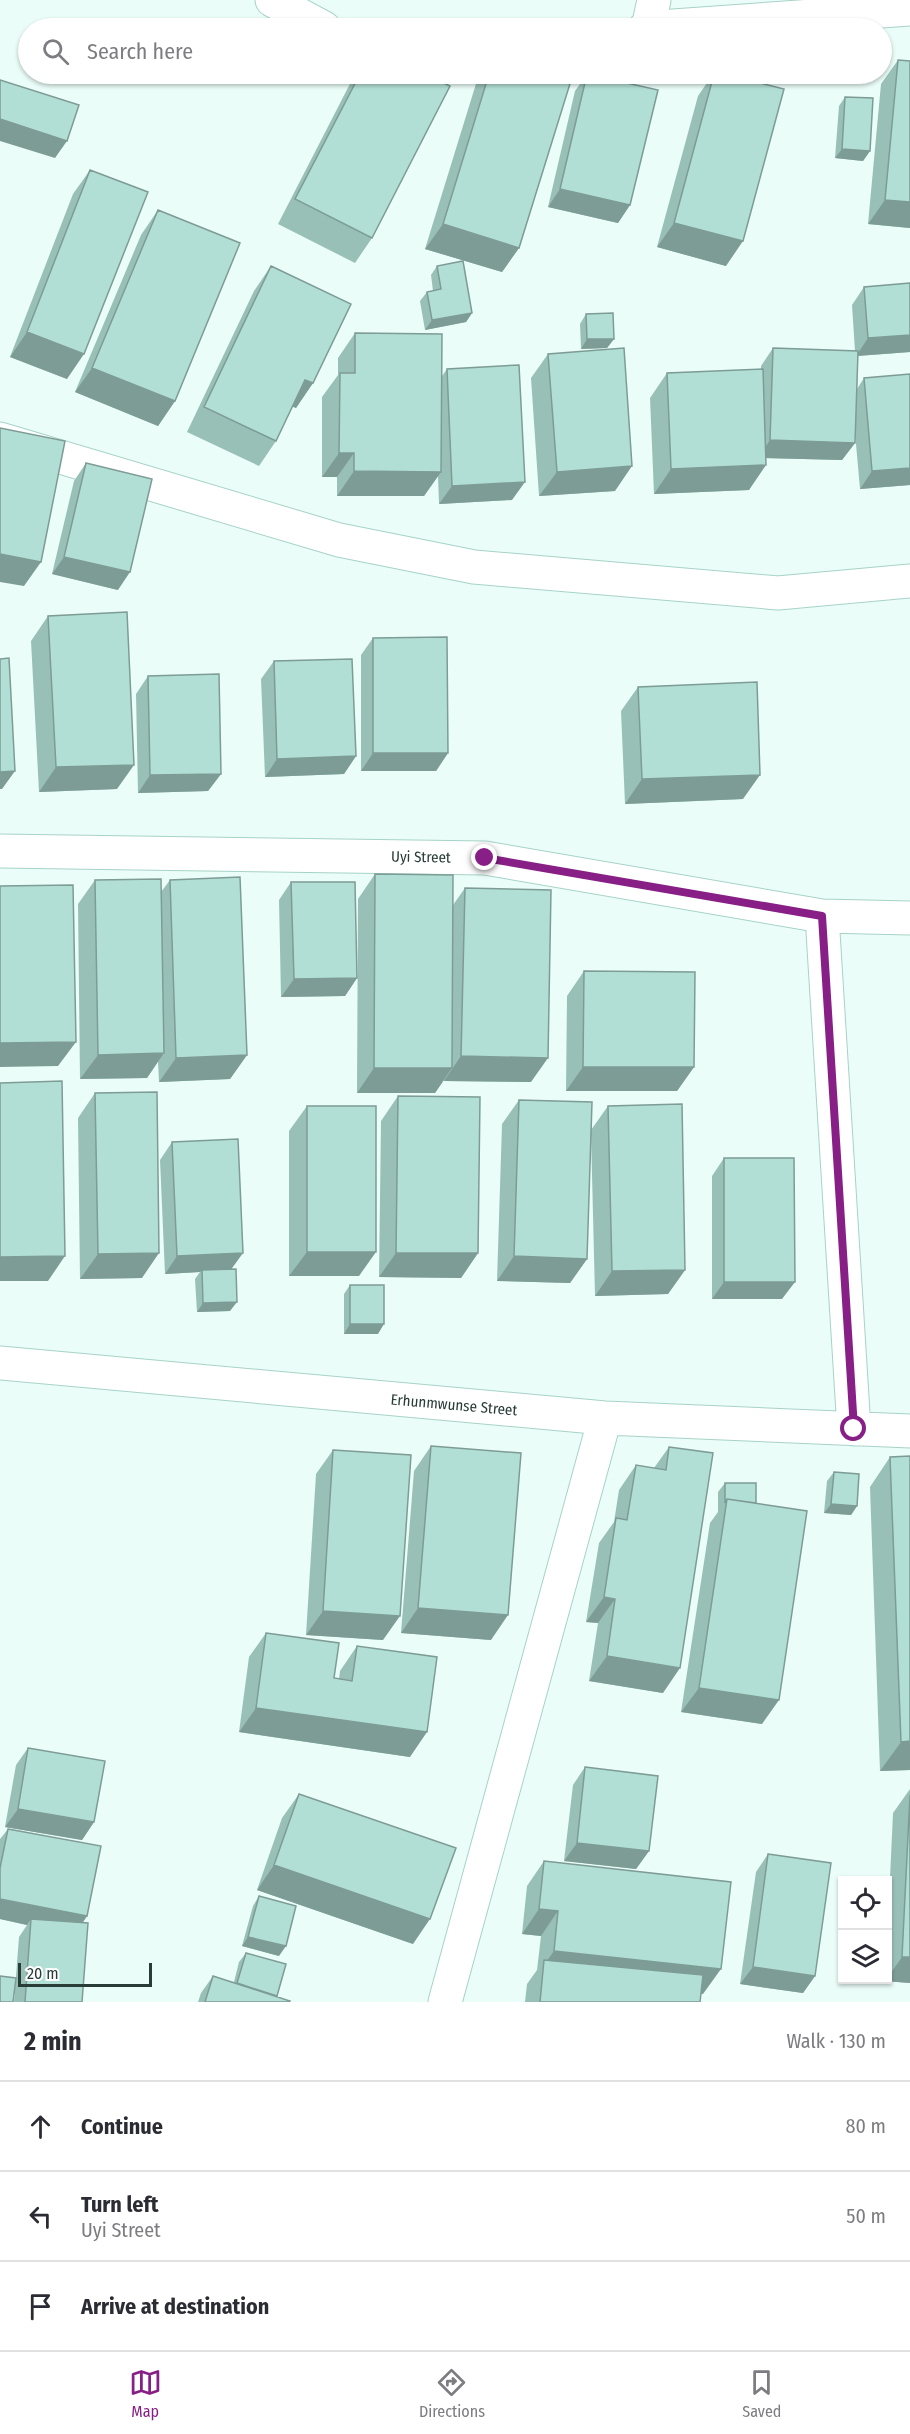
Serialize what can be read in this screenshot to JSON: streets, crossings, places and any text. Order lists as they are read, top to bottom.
{
  "streets": {
    "street": ["Uyi Street", "Erhunmwunse Street"]
  },
  "scale_bar": "20 m",
  "page": {
    "search": "Search here",
    "scale": "20 m",
    "heading": ["2 min", "Walk · 130 m"],
    "list": [
      ["Continue", "80 m"],
      ["Turn left", "Uyi Street", "50 m"],
      "Arrive at destination"
    ],
    "nav": ["Map", "Directions", "Saved"]
  }
}
